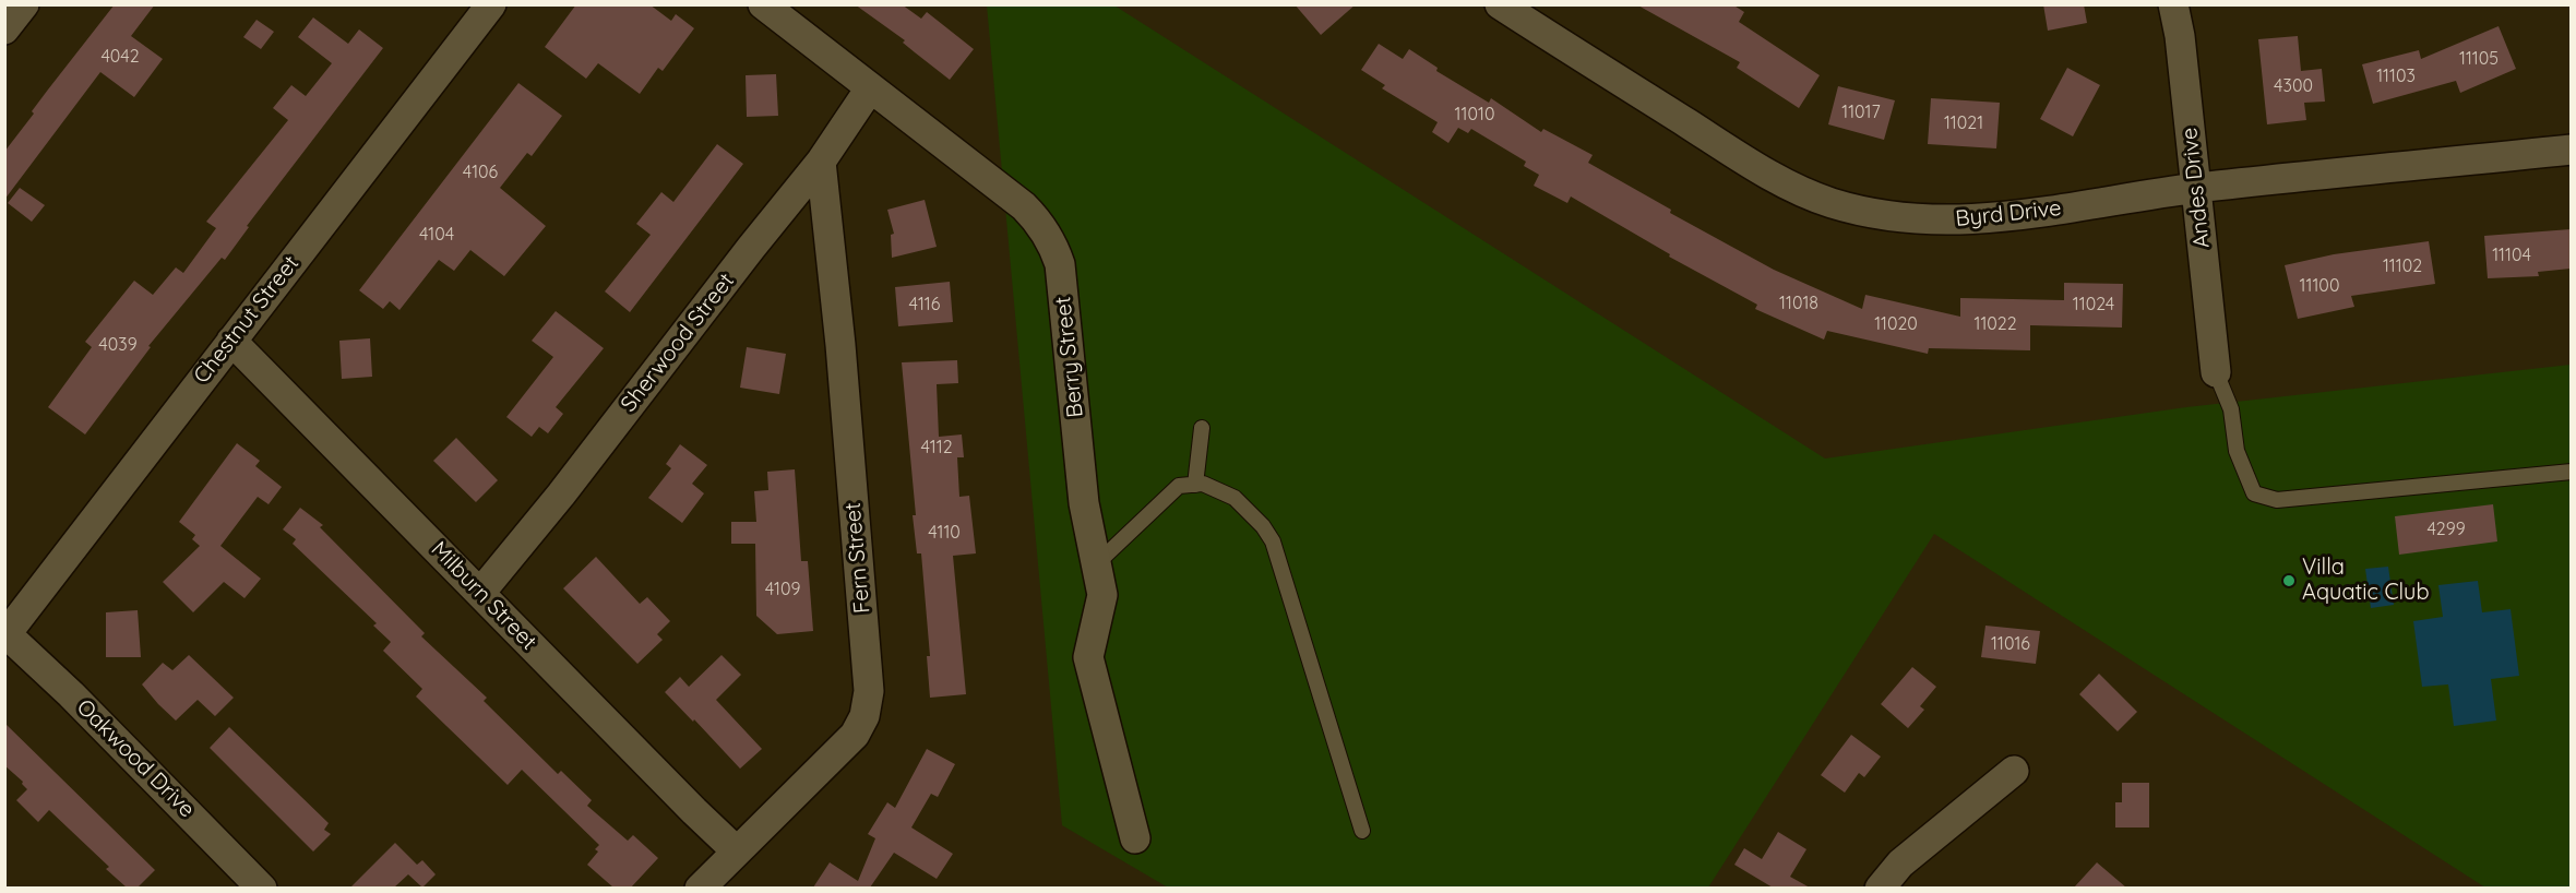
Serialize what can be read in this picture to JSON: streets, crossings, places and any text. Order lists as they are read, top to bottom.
{
  "streets": {
    "street": [
      "Andes Drive",
      "Byrd Drive",
      "Chestnut Street",
      "Sherwood Street",
      "Berry Street",
      "Fern Street",
      "Milburn Street",
      "Oakwood Drive"
    ]
  },
  "crossings": [
    ["Andes Drive", "Byrd Drive"],
    ["Chestnut Street", "Milburn Street"],
    ["Chestnut Street", "Oakwood Drive"],
    ["Sherwood Street", "Berry Street"],
    ["Sherwood Street", "Fern Street"],
    ["Sherwood Street", "Milburn Street"],
    ["Fern Street", "Milburn Street"]
  ],
  "places": ["Villa Aquatic Club"],
  "house_numbers": [
    "4042",
    "11105",
    "11103",
    "4300",
    "11017",
    "11010",
    "11021",
    "4106",
    "4104",
    "11104",
    "11102",
    "11100",
    "11018",
    "4116",
    "11024",
    "11020",
    "11022",
    "4039",
    "4112",
    "4299",
    "4110",
    "4109",
    "11016"
  ]
}
